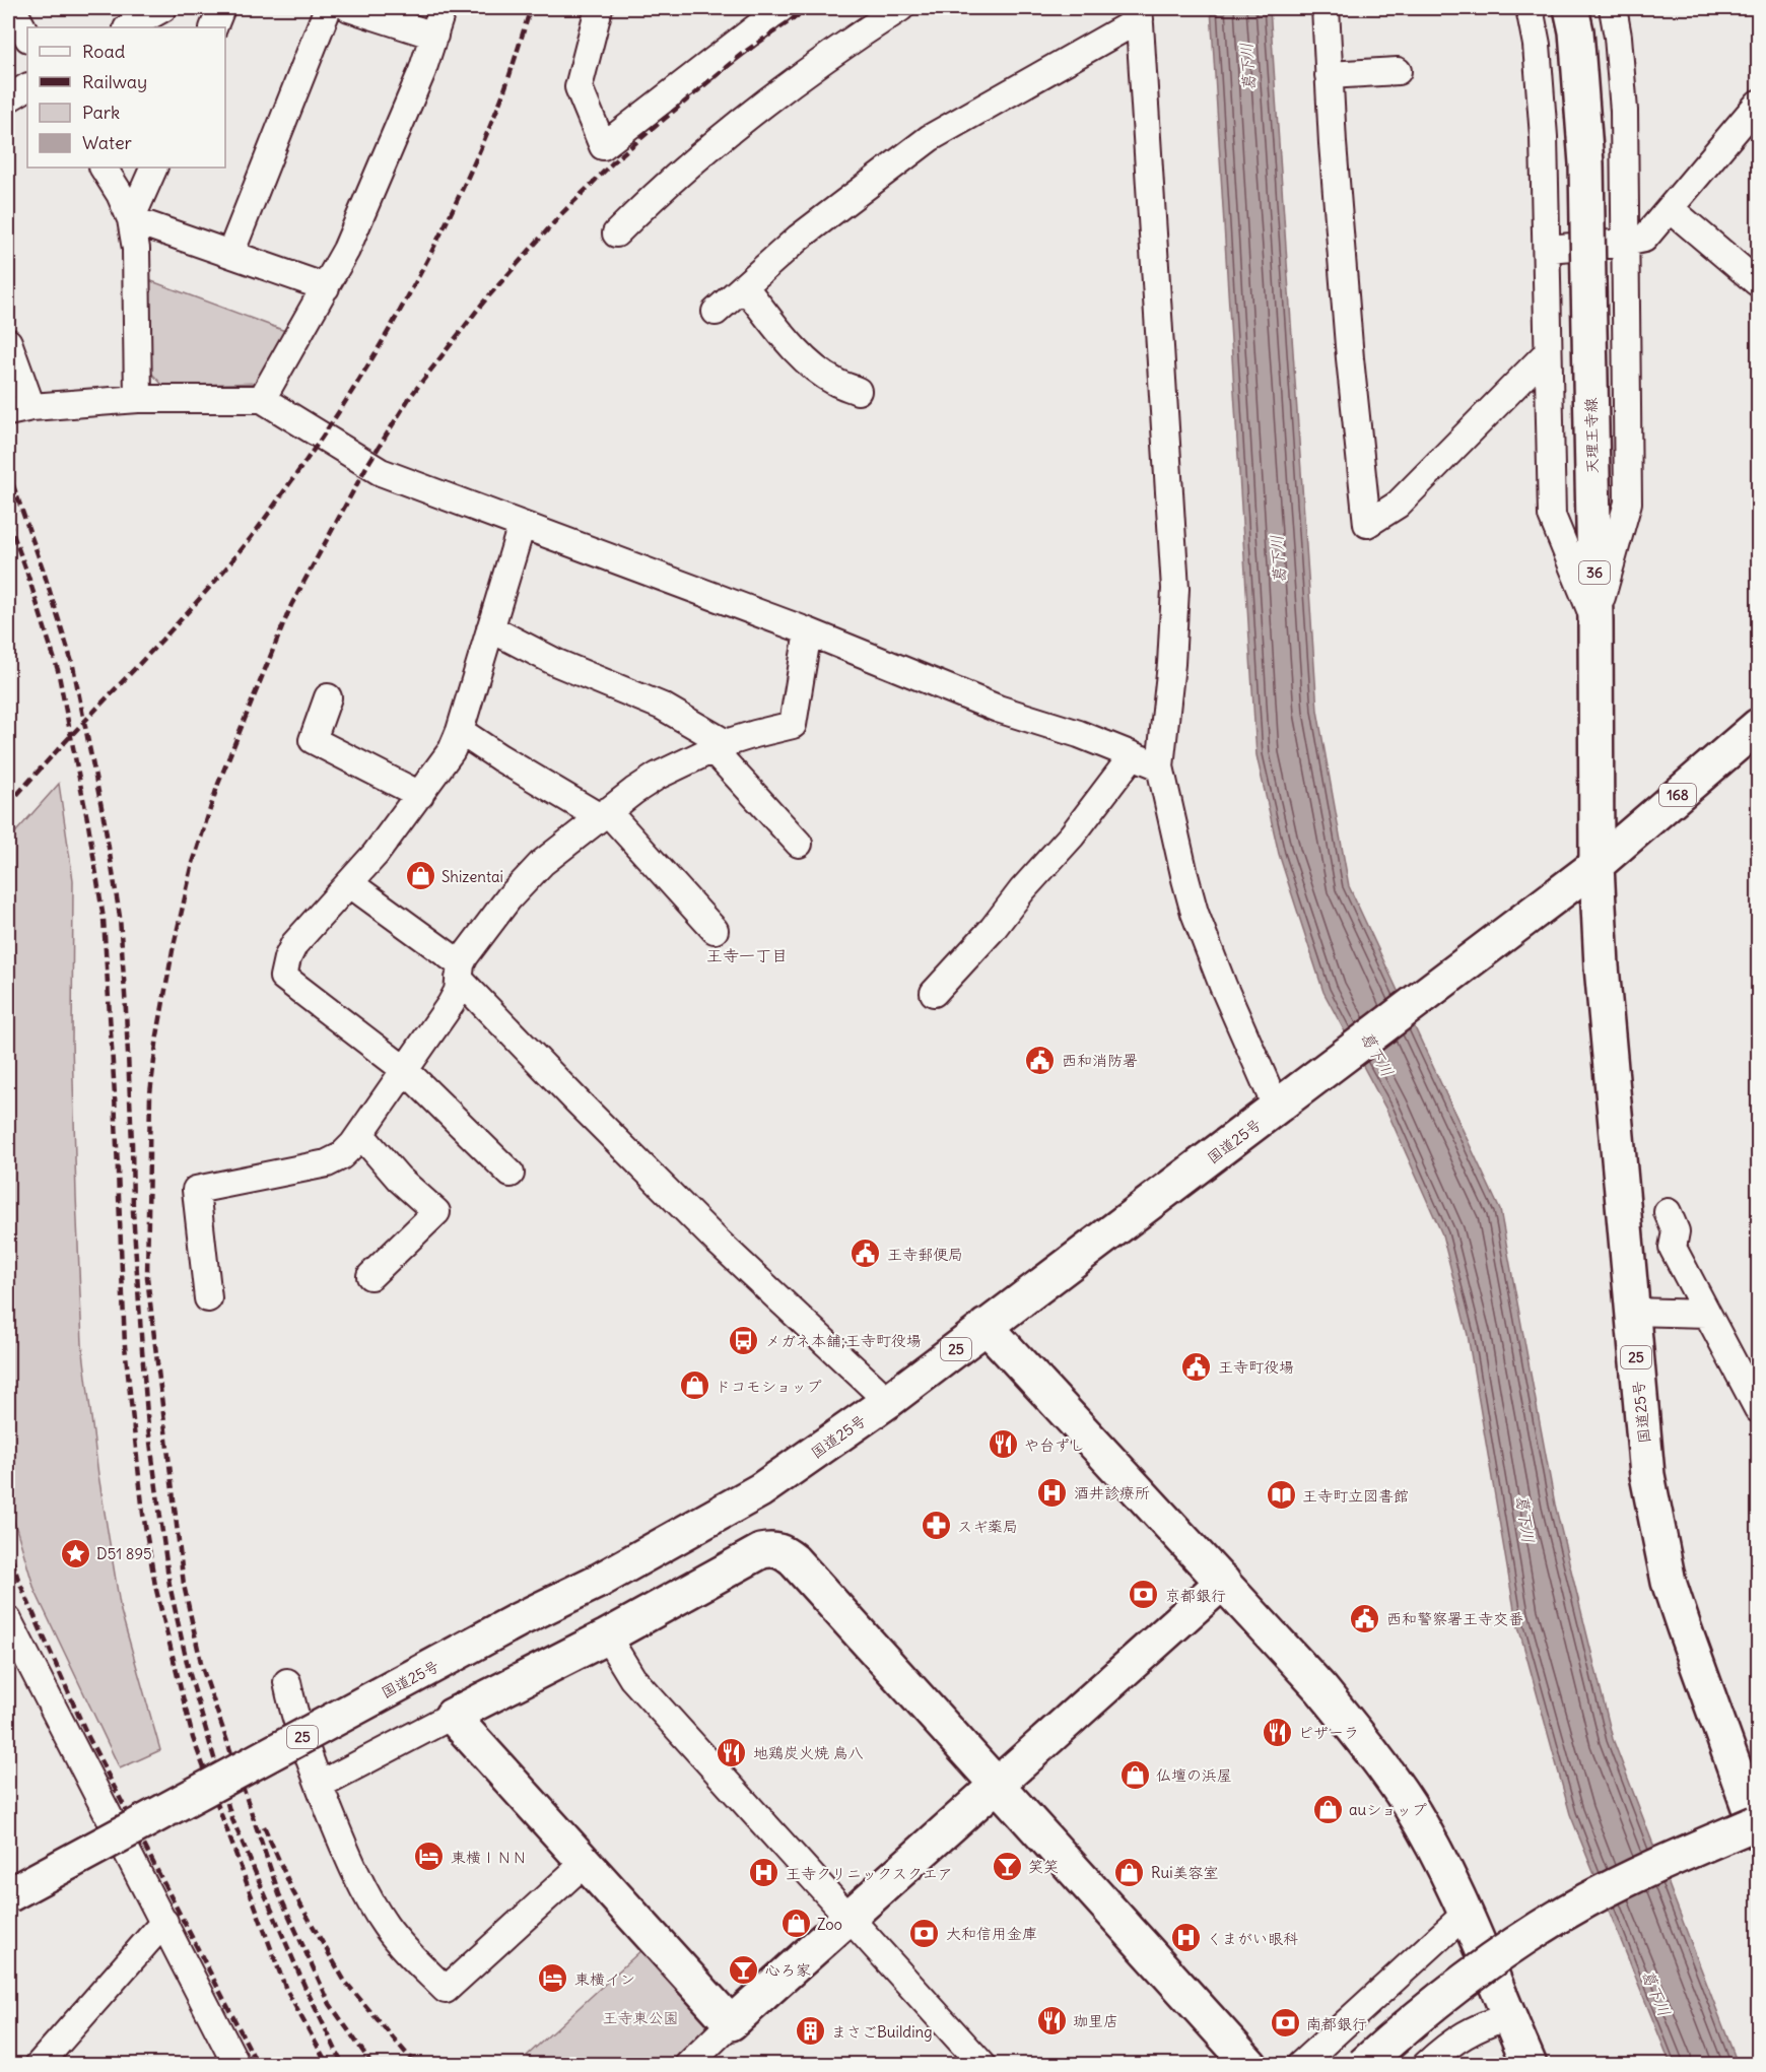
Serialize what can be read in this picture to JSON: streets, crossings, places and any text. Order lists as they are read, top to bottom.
{
  "streets": {
    "main road": [
      "天理王寺線",
      "36",
      "168",
      "国道25号",
      "25"
    ]
  },
  "crossings": [
    ["天理王寺線", "168"],
    ["天理王寺線", "国道25号"],
    ["168", "国道25号"]
  ],
  "districts": ["王寺一丁目"],
  "water": ["葛下川"],
  "parks": ["王寺東公園"],
  "places": {
    "shop": [
      "Shizentai",
      "ドコモショップ",
      "仏壇の浜屋",
      "auショップ",
      "Rui美容室",
      "Zoo"
    ],
    "public building": [
      "西和消防署",
      "王寺郵便局",
      "王寺町役場",
      "西和警察署王寺交番"
    ],
    "bus stop": ["メガネ本舗;王寺町役場"],
    "restaurant": [
      "や台ずし",
      "ピザーラ",
      "地鶏炭火焼 鳥八",
      "珈里店"
    ],
    "hospital": ["酒井診療所", "王寺クリニックスクエア", "くまがい眼科"],
    "library": ["王寺町立図書館"],
    "pharmacy": ["スギ薬局"],
    "place": ["D51 895"],
    "bank": ["京都銀行", "大和信用金庫", "南都銀行"],
    "hotel": ["東横ＩＮＮ", "東横イン"],
    "bar": ["笑笑", "心ろ家"],
    "building": ["まさごBuilding"]
  },
  "legend": [
    "Road",
    "Railway",
    "Park",
    "Water"
  ]
}
